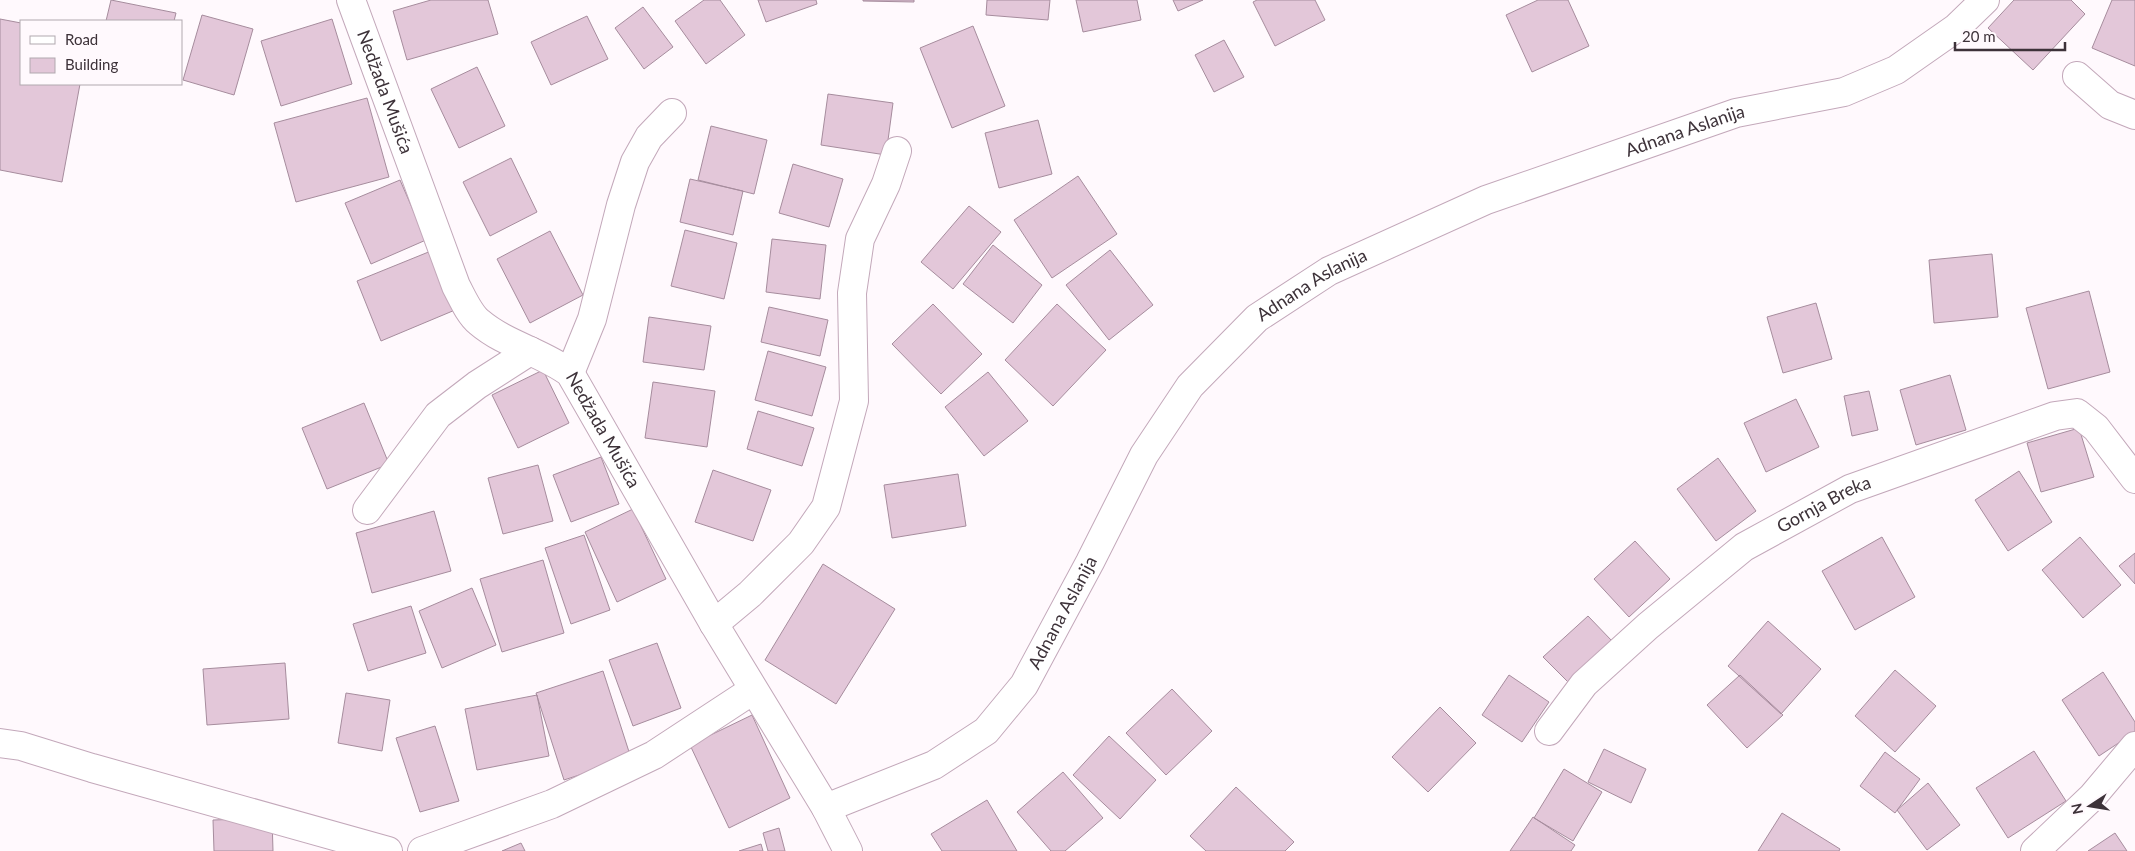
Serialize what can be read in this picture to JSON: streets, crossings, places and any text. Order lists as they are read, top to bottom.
{
  "streets": {
    "street": ["Nedžada Mušića", "Adnana Aslanija", "Gornja Breka"]
  },
  "crossings": [
    ["Nedžada Mušića", "Adnana Aslanija"]
  ],
  "legend": ["Road", "Building"],
  "scale_bar": "20 m",
  "north": "left"
}
